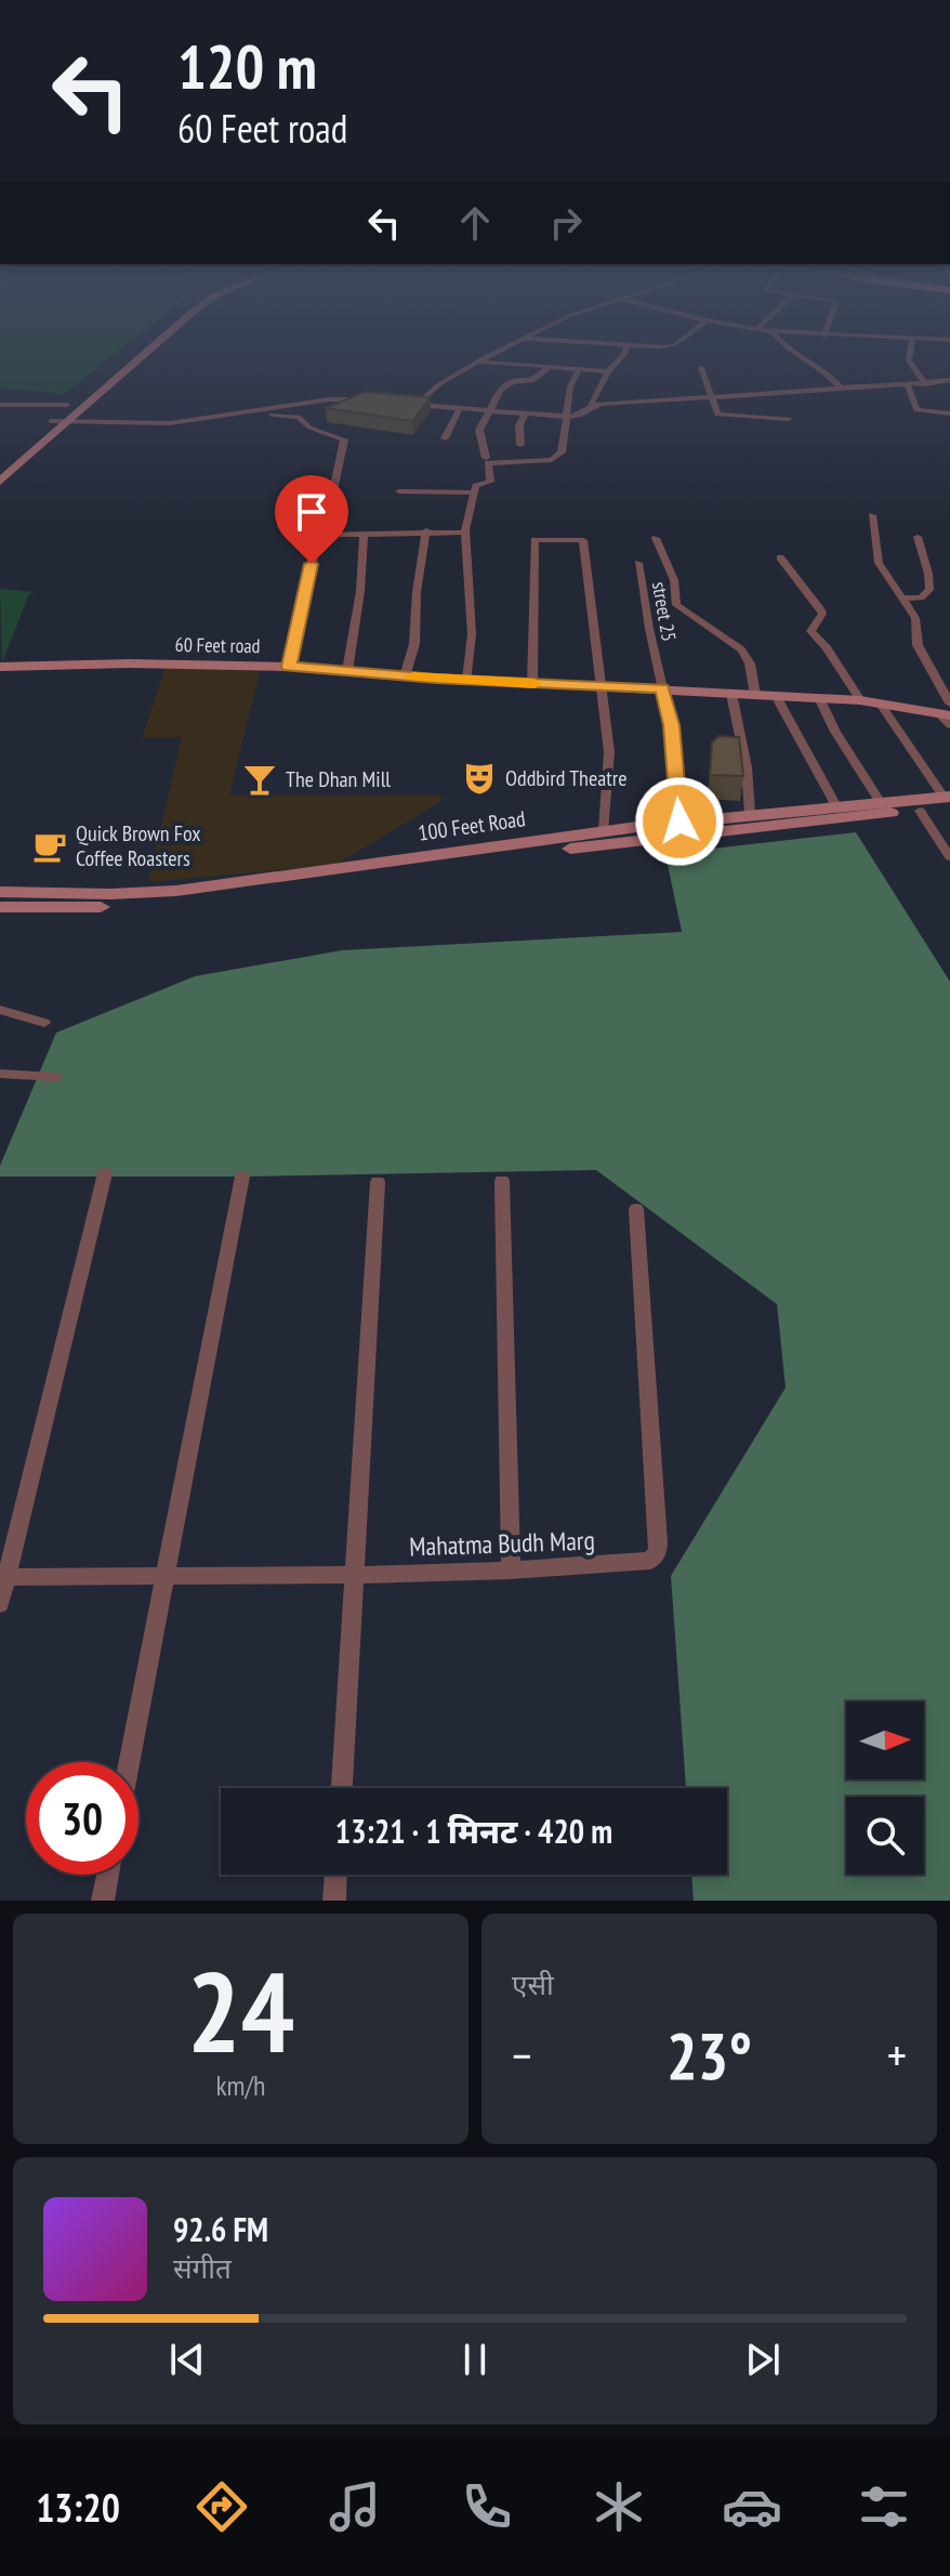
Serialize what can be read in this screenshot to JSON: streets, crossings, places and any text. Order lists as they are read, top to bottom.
{
  "streets": {
    "street": [
      "street 25",
      "60 Feet road",
      "100 Feet Road",
      "Mahatma Budh Marg"
    ]
  },
  "crossings": [
    ["street 25", "60 Feet road"],
    ["street 25", "100 Feet Road"]
  ],
  "places": {
    "theatre": ["Oddbird Theatre"],
    "bar": ["The Dhan Mill"],
    "cafe": ["Quick Brown Fox Coffee Roasters"]
  },
  "north": "right",
  "page": {
    "turn": ["120 m", "60 Feet road"],
    "limit": "30",
    "trip": "13:21 · 1 मिनट · 420 m",
    "tile": [
      ["24", "km/h"],
      "एसी"
    ],
    "heat": ["−", "23°", "+"],
    "song": ["92.6 FM", "संगीत"],
    "tabs": "13:20"
  }
}
